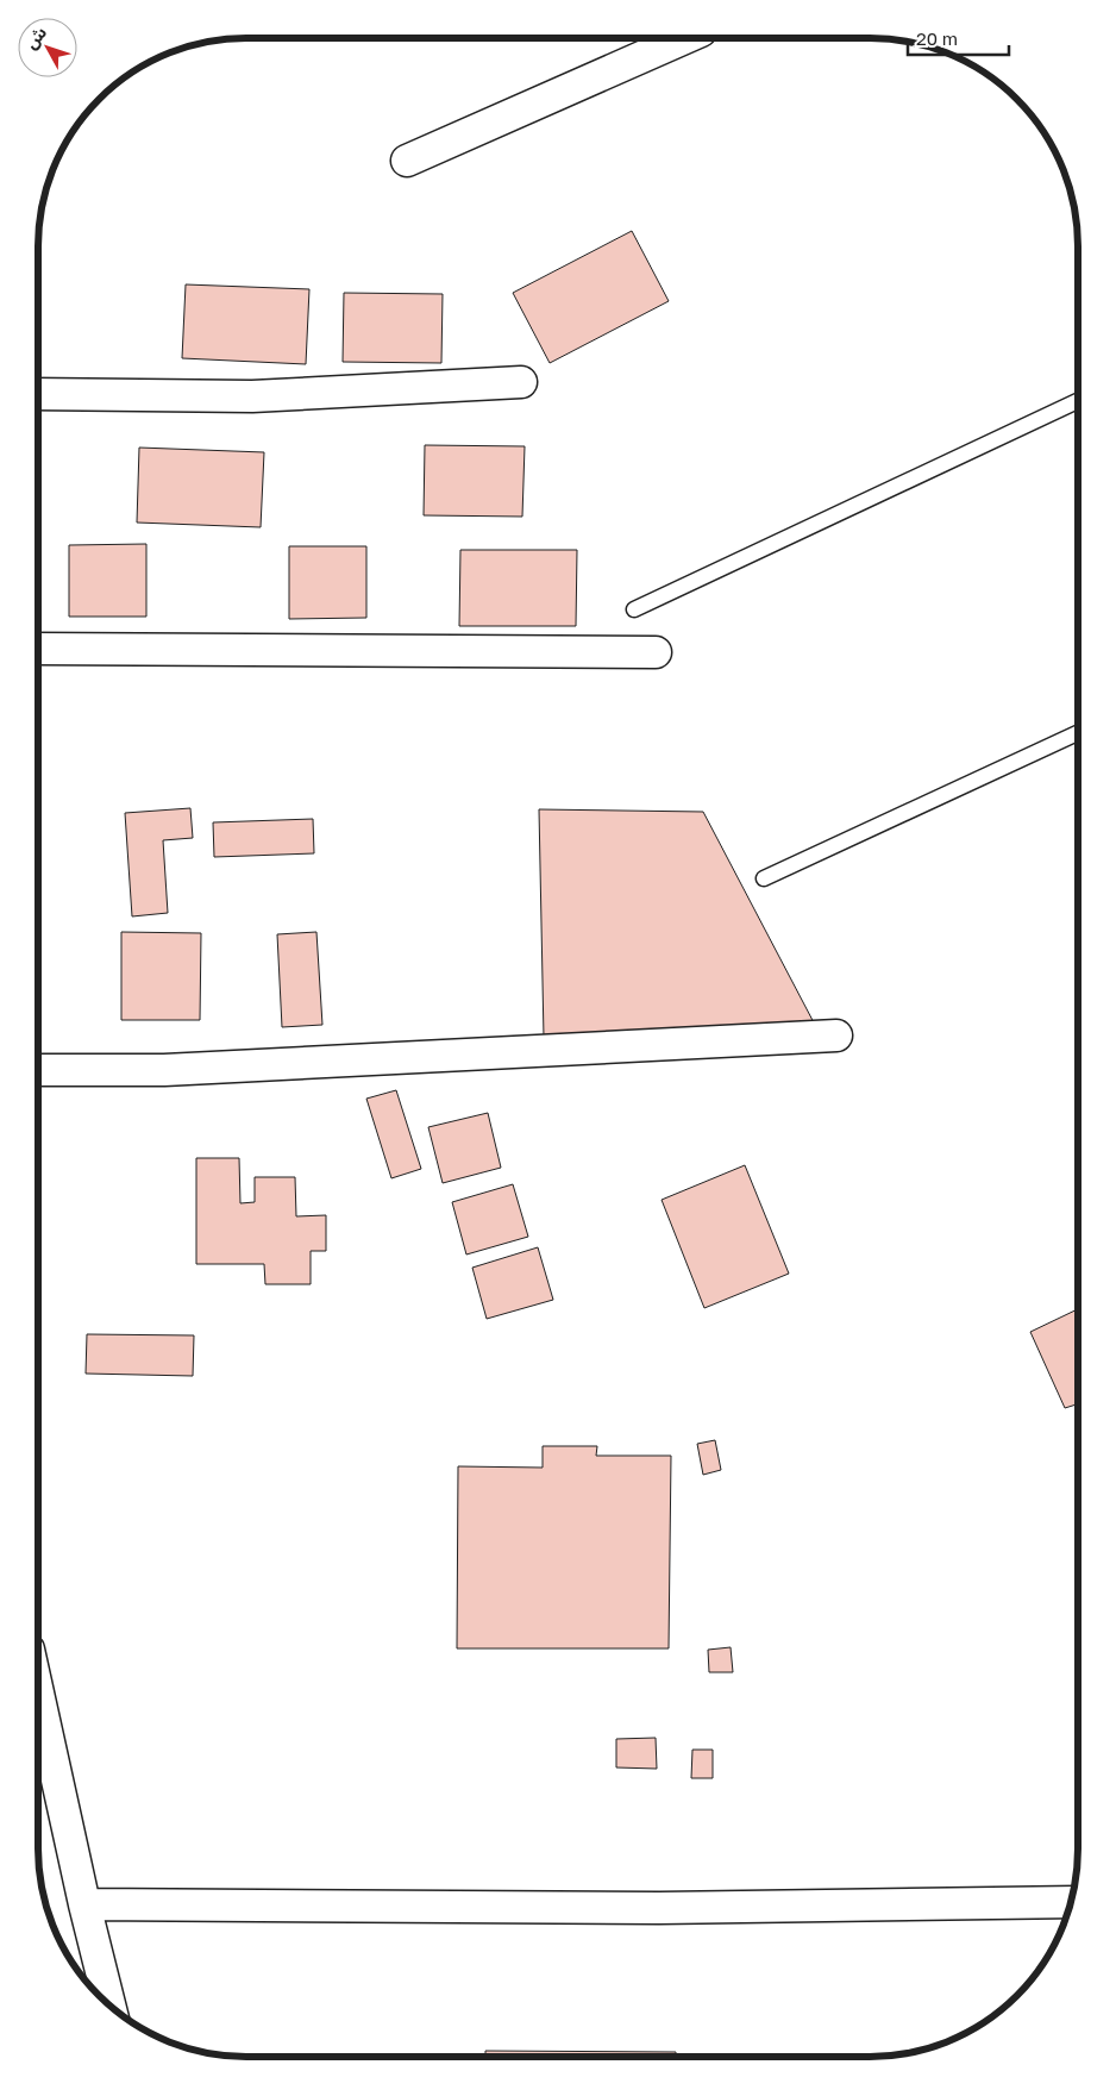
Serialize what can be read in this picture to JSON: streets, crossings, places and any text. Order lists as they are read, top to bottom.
{
  "scale_bar": "20 m",
  "north": "top left"
}
